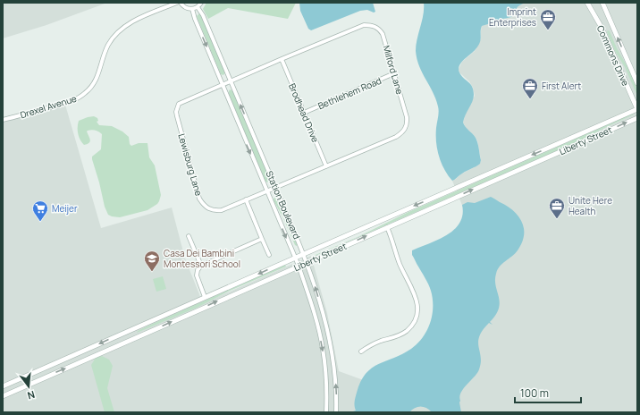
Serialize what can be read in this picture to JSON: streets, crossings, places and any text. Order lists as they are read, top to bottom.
{
  "streets": {
    "street": [
      "Commons Drive",
      "Milford Lane",
      "Bethlehem Road",
      "Drexel Avenue",
      "Brodhead Drive",
      "Liberty Street",
      "Lewisburg Lane",
      "Station Boulevard"
    ]
  },
  "crossings": [
    ["Commons Drive", "Liberty Street"],
    ["Milford Lane", "Bethlehem Road"],
    ["Milford Lane", "Brodhead Drive"],
    ["Milford Lane", "Lewisburg Lane"],
    ["Milford Lane", "Station Boulevard"],
    ["Bethlehem Road", "Brodhead Drive"],
    ["Liberty Street", "Station Boulevard"],
    ["Lewisburg Lane", "Station Boulevard"]
  ],
  "places": {
    "office": ["Imprint Enterprises", "First Alert", "Unite Here Health"],
    "supermarket": ["Meijer"],
    "school or university": ["Casa Dei Bambini Montessori School"]
  },
  "scale_bar": "100 m",
  "north": "bottom"
}
